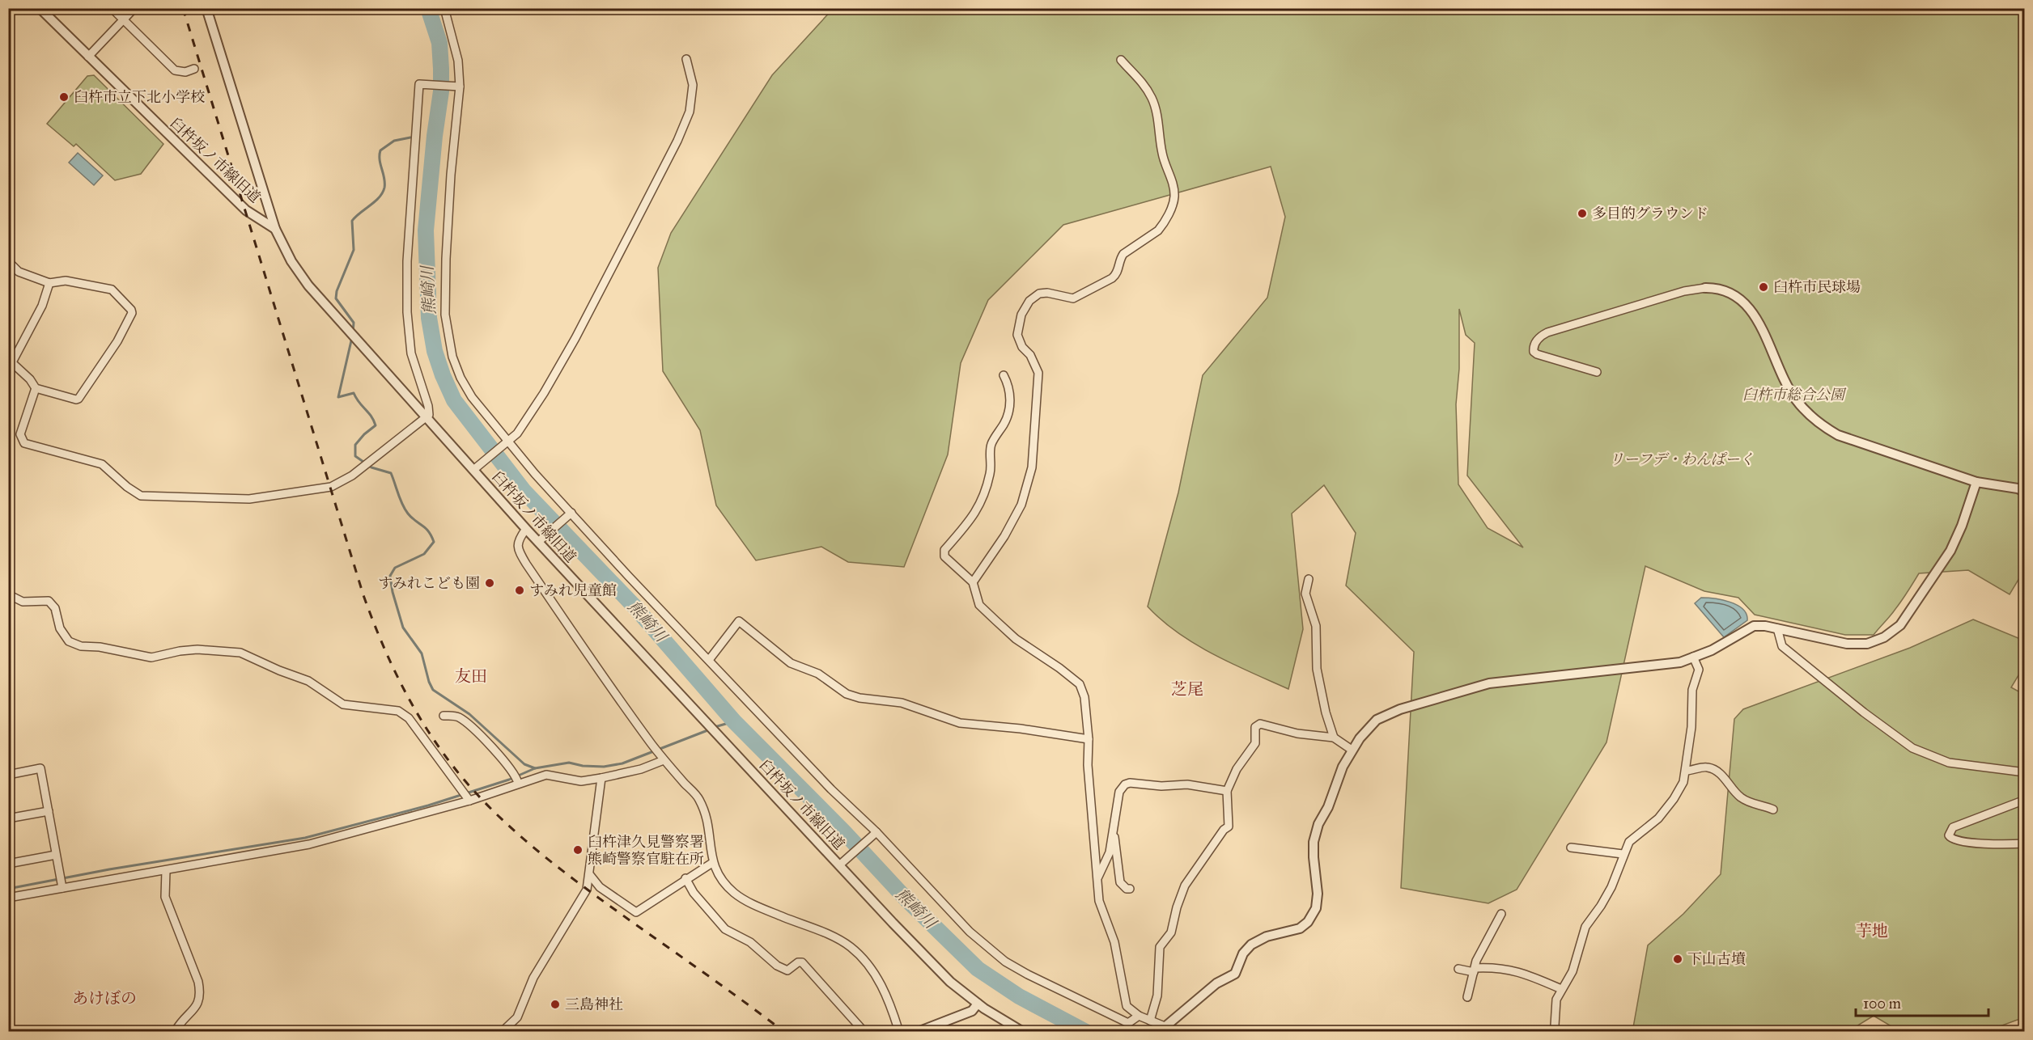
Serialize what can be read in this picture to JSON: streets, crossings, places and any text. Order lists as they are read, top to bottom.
{
  "streets": {
    "street": ["臼杵坂ノ市線旧道"]
  },
  "districts": [
    "友田",
    "芝尾",
    "芋地",
    "あけぼの"
  ],
  "water": ["熊崎川"],
  "parks": ["臼杵市総合公園", "リーフデ・わんぱーく"],
  "places": [
    "臼杵市立下北小学校",
    "多目的グラウンド",
    "臼杵市民球場",
    "すみれこども園",
    "すみれ児童館",
    "臼杵津久見警察署 熊崎警察官駐在所",
    "下山古墳",
    "三島神社"
  ],
  "scale_bar": "100 m"
}
